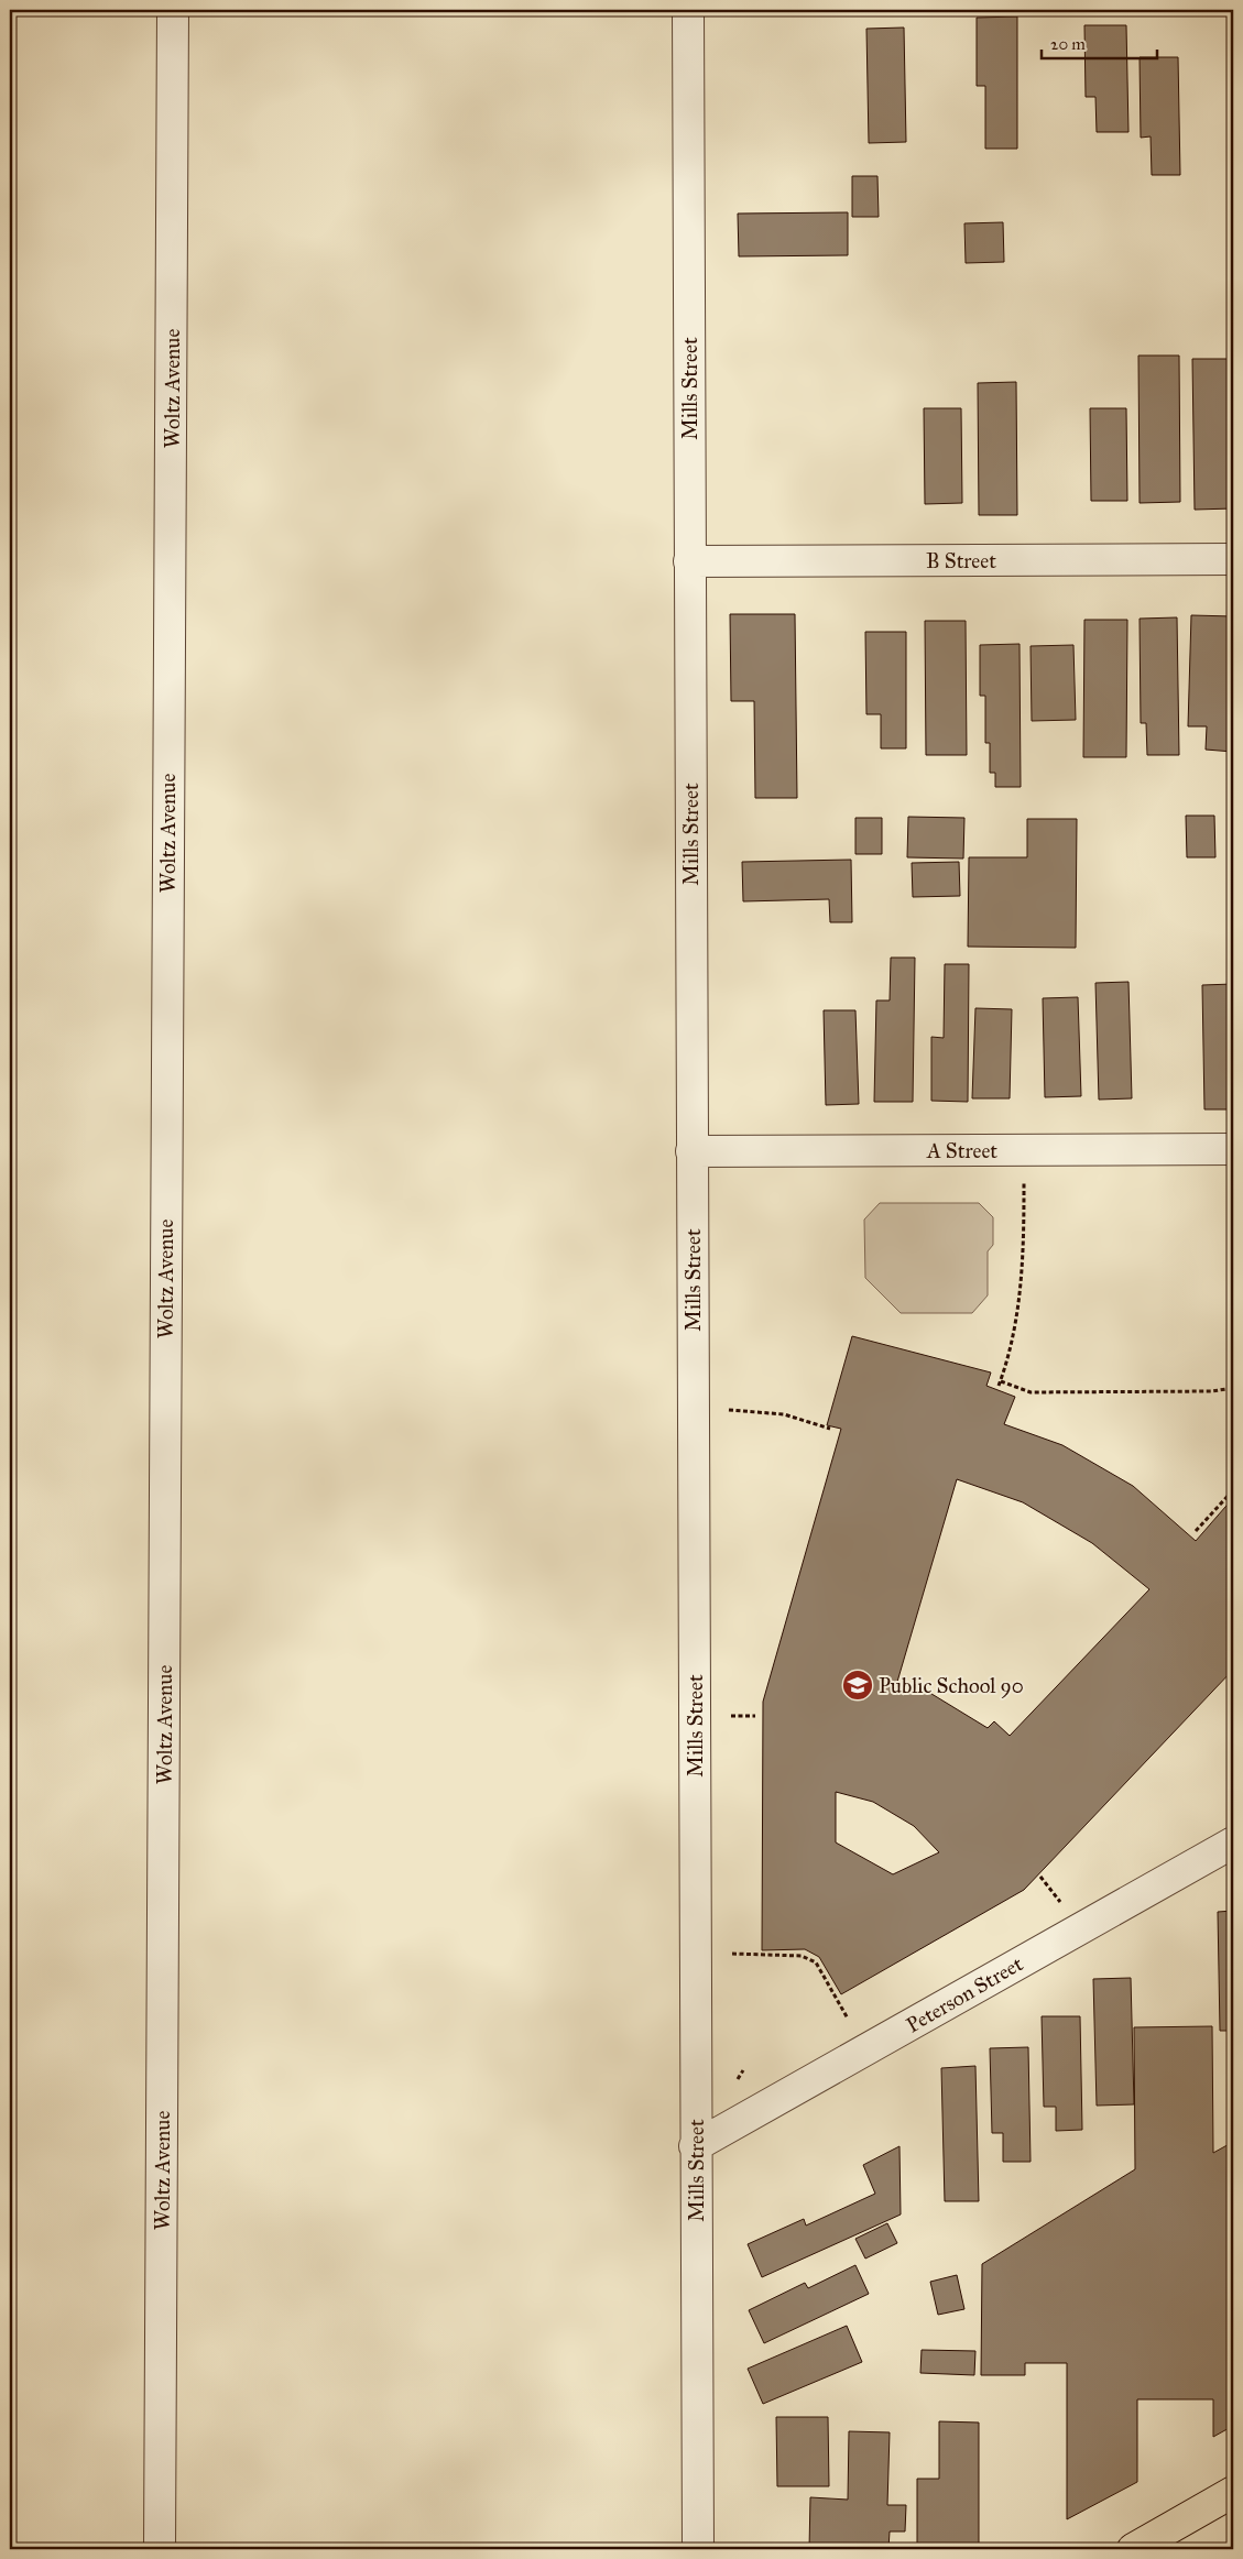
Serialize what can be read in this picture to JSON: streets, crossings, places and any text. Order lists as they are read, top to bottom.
{
  "streets": {
    "street": [
      "Woltz Avenue",
      "Mills Street",
      "B Street",
      "A Street",
      "Peterson Street"
    ]
  },
  "crossings": [
    ["Mills Street", "B Street"],
    ["Mills Street", "A Street"],
    ["Mills Street", "Peterson Street"]
  ],
  "places": {
    "school or university": ["Public School 90"]
  },
  "scale_bar": "20 m"
}
